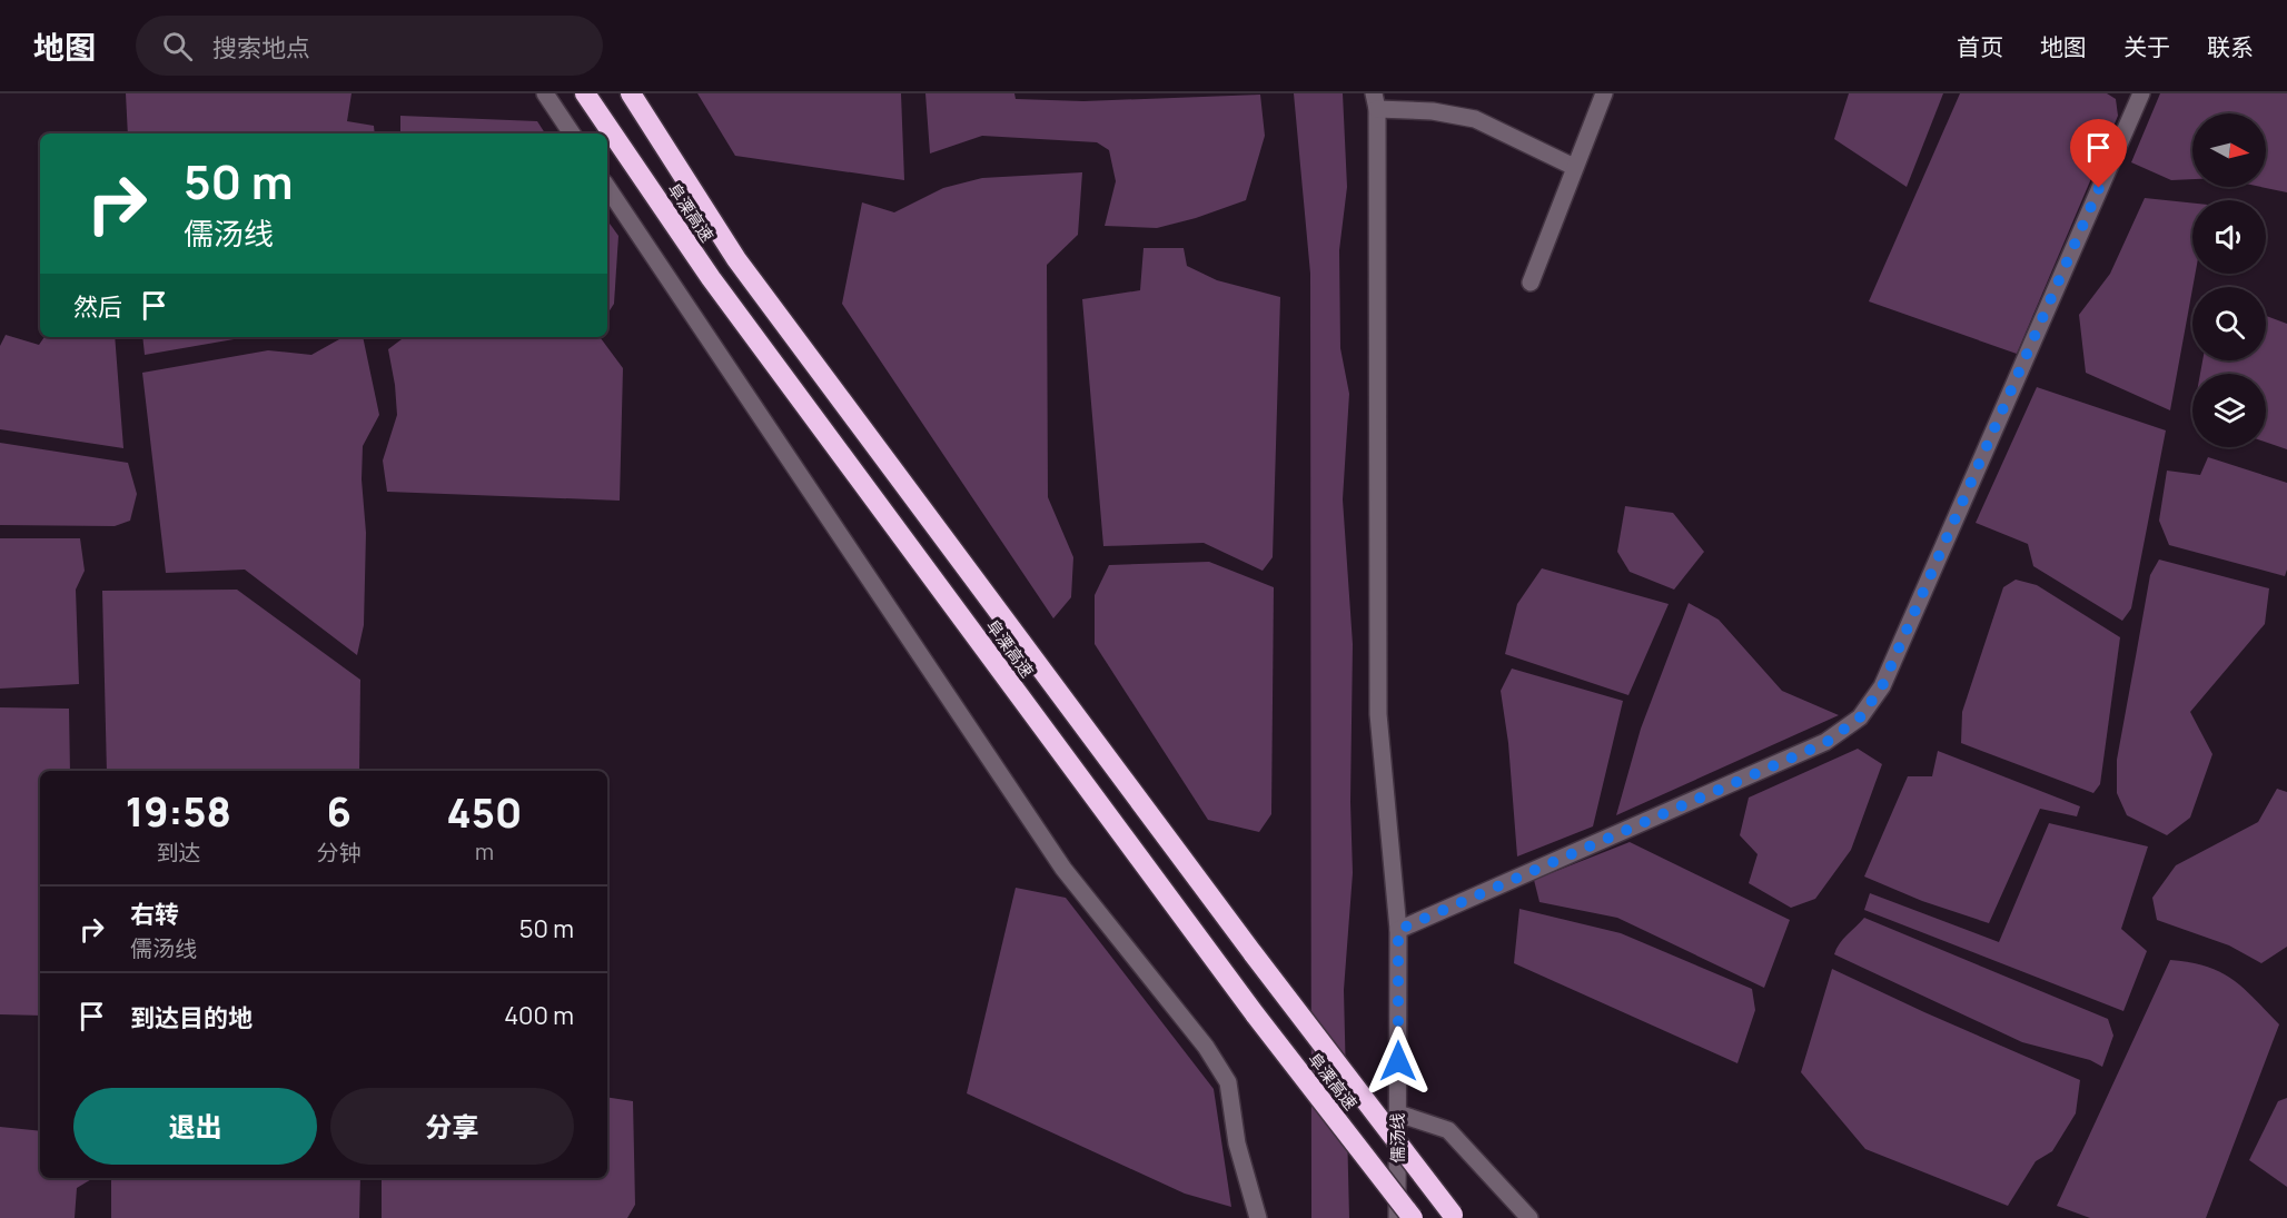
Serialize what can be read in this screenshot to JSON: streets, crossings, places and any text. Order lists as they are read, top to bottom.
{
  "streets": {
    "highway": ["阜溧高速"],
    "street": ["儒汤线"]
  },
  "north": "right",
  "page": {
    "header": "地图",
    "search": "搜索地点",
    "nav": [
      "首页",
      "地图",
      "关于",
      "联系"
    ],
    "turn": ["50 m", "儒汤线"],
    "then": "然后",
    "eta": [
      "19:58",
      "到达",
      "6",
      "分钟",
      "450",
      "m"
    ],
    "list": [
      {
        "name": "右转",
        "note": "儒汤线",
        "value": "50 m"
      },
      {
        "name": "到达目的地",
        "value": "400 m"
      }
    ],
    "buttons": ["退出", "分享"]
  }
}
